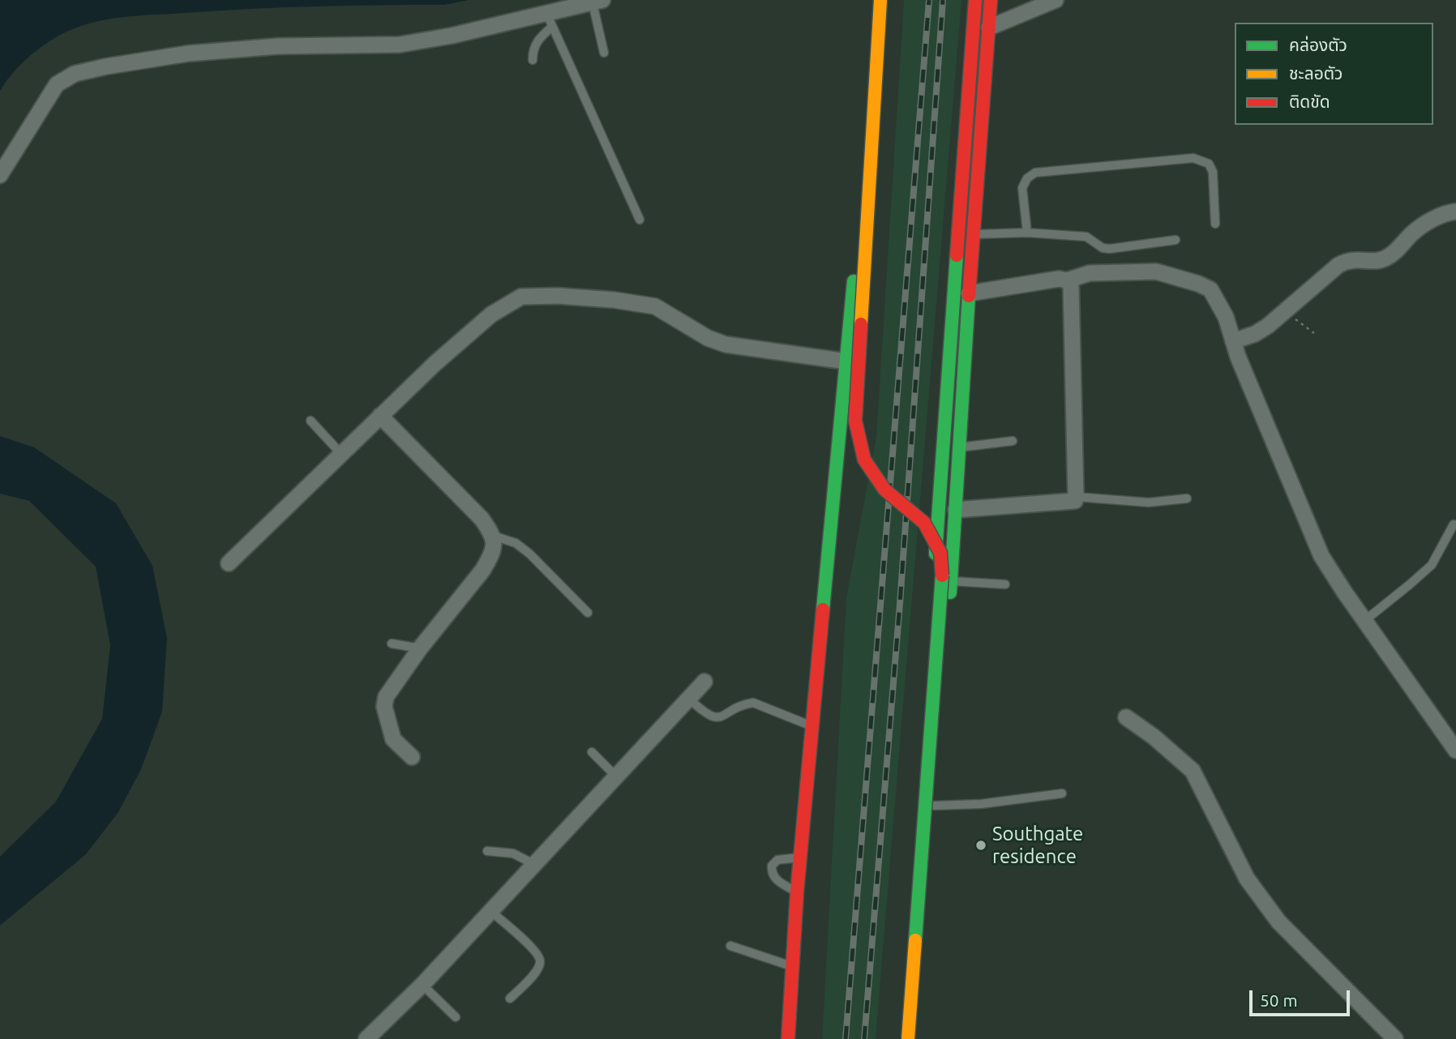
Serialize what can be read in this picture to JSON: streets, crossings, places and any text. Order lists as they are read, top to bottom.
{
  "places": ["Southgate residence"],
  "legend": ["คล่องตัว", "ชะลอตัว", "ติดขัด"],
  "scale_bar": "50 m"
}
